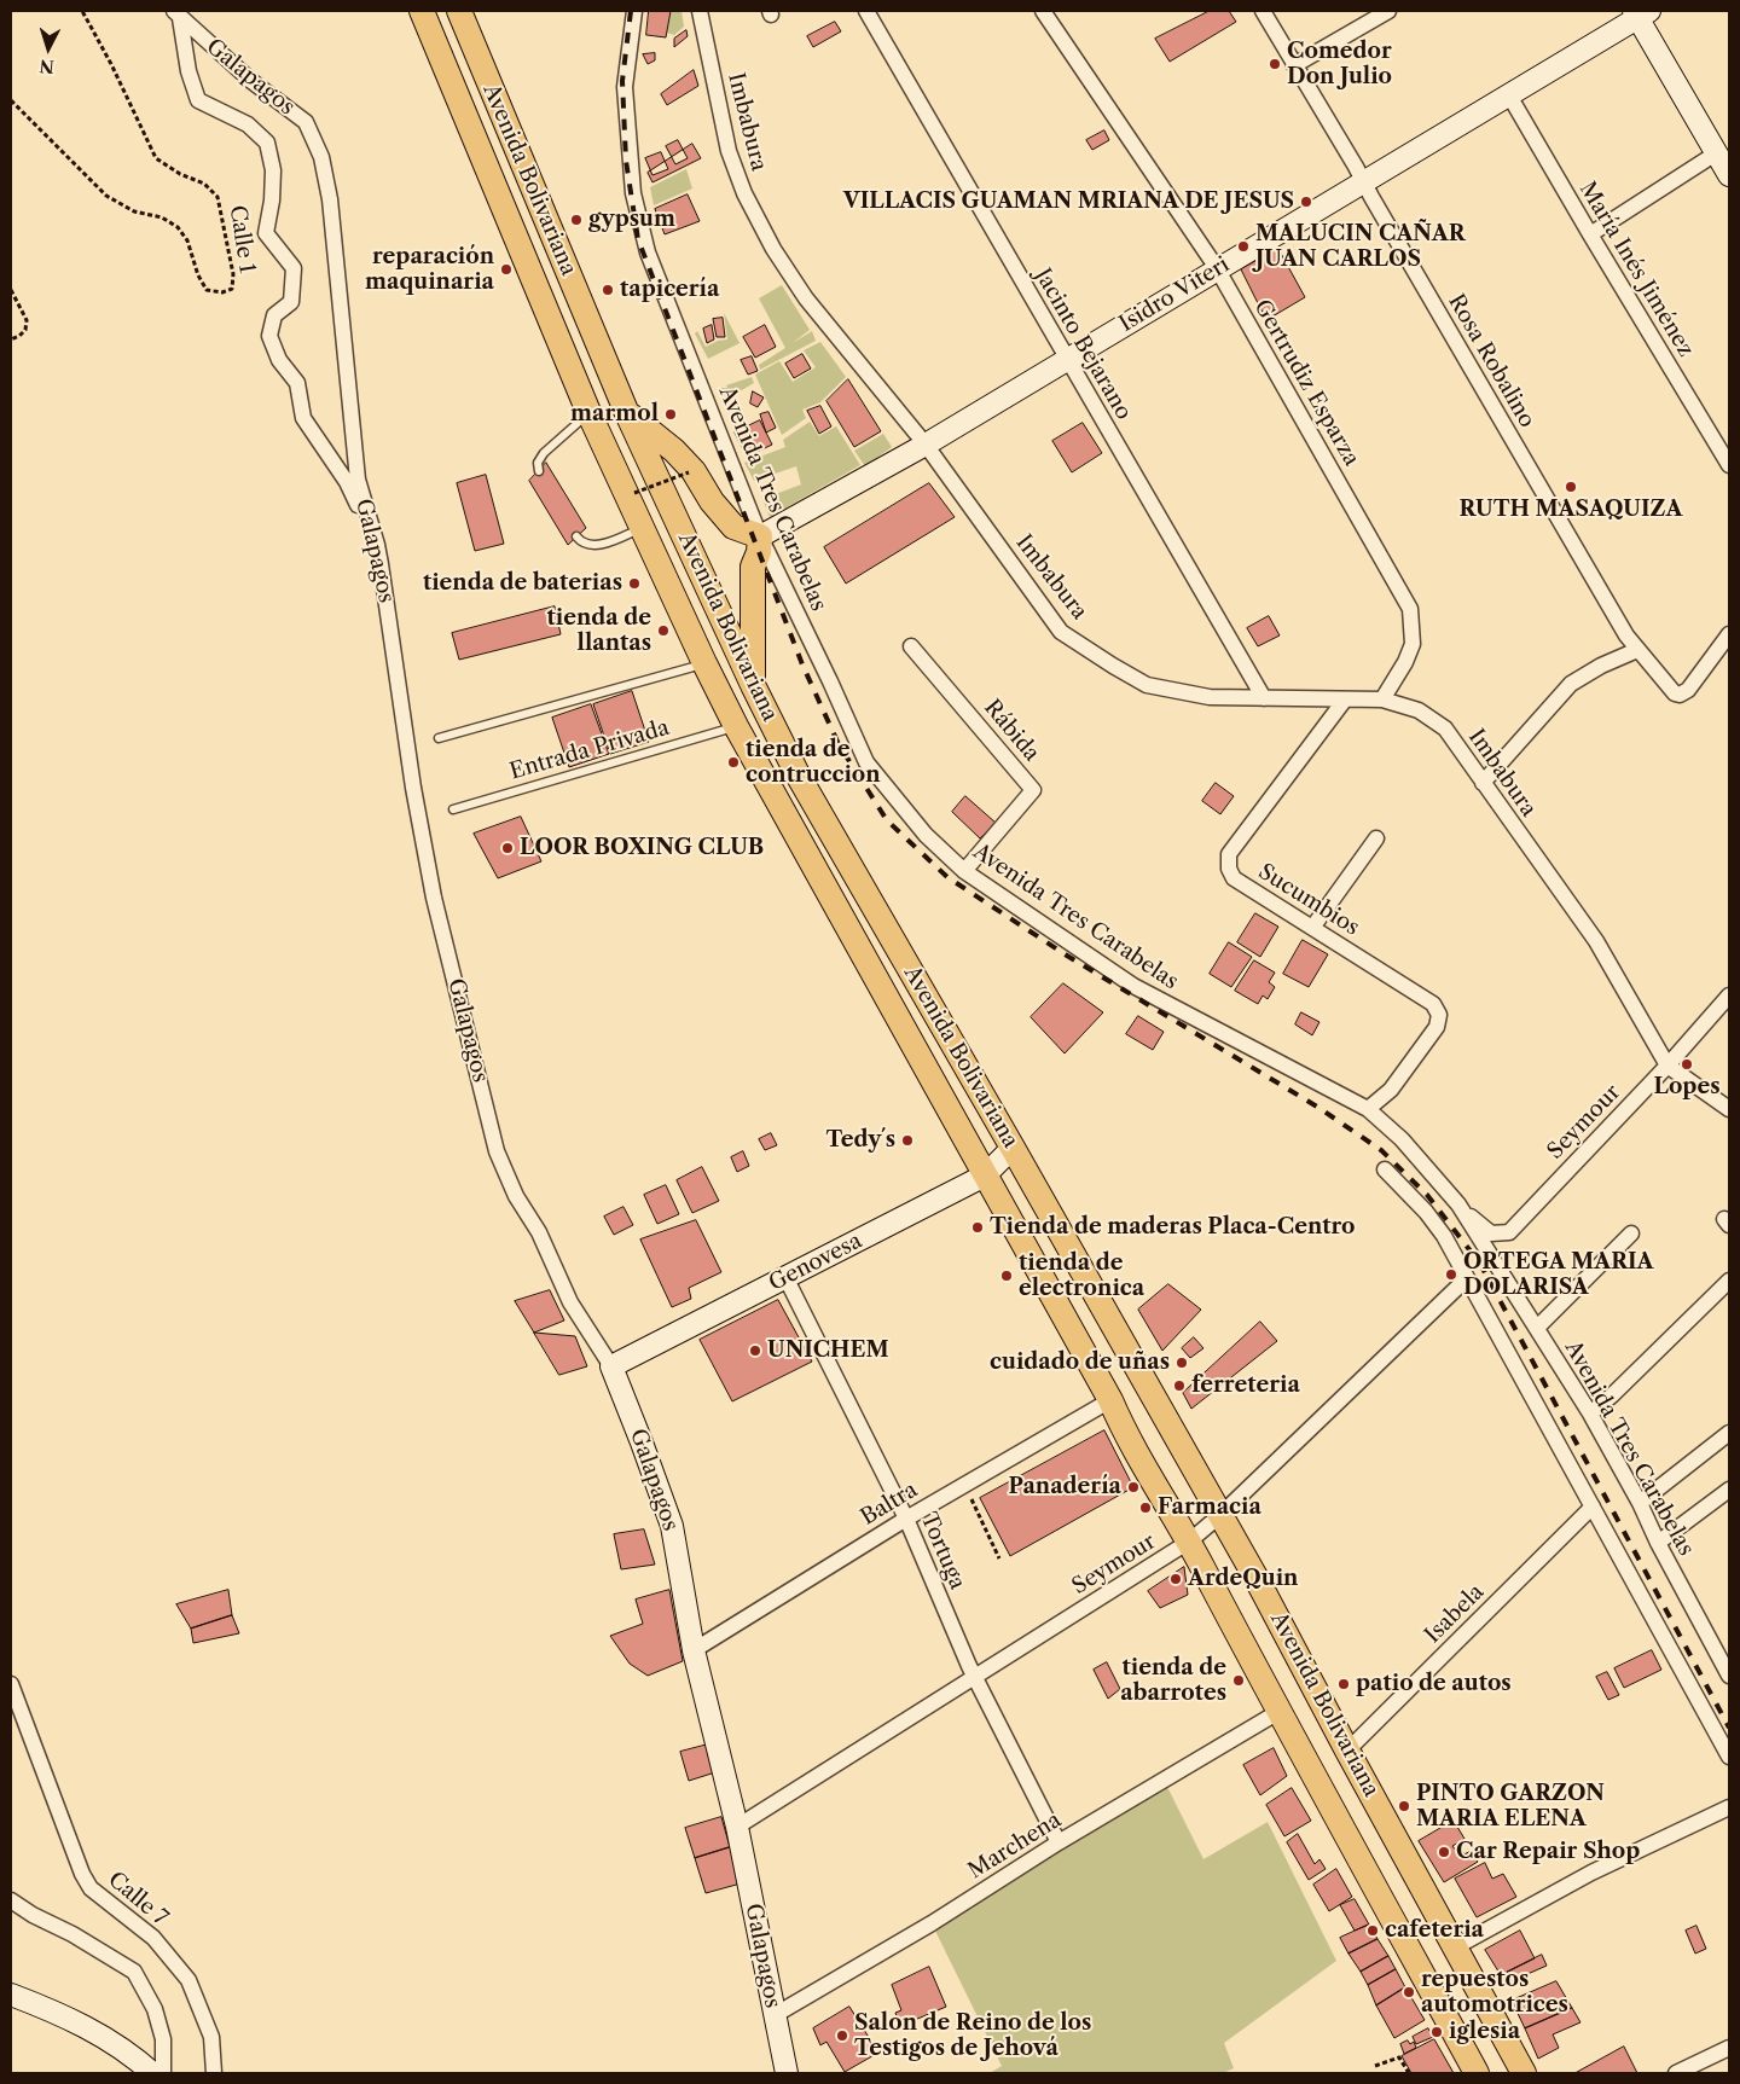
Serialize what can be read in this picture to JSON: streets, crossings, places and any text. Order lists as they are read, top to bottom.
{
  "streets": {
    "main road": ["Avenida Bolivariana"],
    "street": [
      "Galapagos",
      "Imbabura",
      "María Inés Jiménez",
      "Isidro Viteri",
      "Jacinto Bejarano",
      "Rosa Robalino",
      "Gertrudiz Esparza",
      "Avenida Tres Carabelas",
      "Rábida",
      "Sucumbios",
      "Seymour",
      "Genovesa",
      "Baltra",
      "Tortuga",
      "Isabela",
      "Marchena",
      "Calle 7"
    ],
    "lane": ["Entrada Privada"],
    "path": ["Calle 1"]
  },
  "crossings": [
    ["Galapagos", "Seymour"],
    ["Galapagos", "Genovesa"],
    ["Galapagos", "Baltra"],
    ["Galapagos", "Marchena"],
    ["Imbabura", "Isidro Viteri"],
    ["Imbabura", "Jacinto Bejarano"],
    ["Imbabura", "Gertrudiz Esparza"],
    ["Imbabura", "Sucumbios"],
    ["Imbabura", "Seymour"],
    ["Avenida Bolivariana", "Entrada Privada"],
    ["Avenida Bolivariana", "Seymour"],
    ["Avenida Bolivariana", "Genovesa"],
    ["Avenida Bolivariana", "Baltra"],
    ["Avenida Bolivariana", "Isabela"],
    ["Avenida Bolivariana", "Marchena"],
    ["María Inés Jiménez", "Isidro Viteri"],
    ["Isidro Viteri", "Jacinto Bejarano"],
    ["Isidro Viteri", "Rosa Robalino"],
    ["Isidro Viteri", "Gertrudiz Esparza"],
    ["Isidro Viteri", "Avenida Tres Carabelas"],
    ["Avenida Tres Carabelas", "Rábida"],
    ["Avenida Tres Carabelas", "Sucumbios"],
    ["Avenida Tres Carabelas", "Seymour"],
    ["Seymour", "Tortuga"],
    ["Genovesa", "Tortuga"],
    ["Baltra", "Tortuga"],
    ["Tortuga", "Marchena"]
  ],
  "places": [
    "Comedor Don Julio",
    "VILLACIS GUAMAN MRIANA DE JESUS",
    "gypsum",
    "MALUCIN CAÑAR JUAN CARLOS",
    "reparación maquinaria",
    "tapicería",
    "marmol",
    "RUTH MASAQUIZA",
    "tienda de baterias",
    "tienda de llantas",
    "tienda de contruccion",
    "LOOR BOXING CLUB",
    "Lopes",
    "Tedy´s",
    "Tienda de maderas Placa-Centro",
    "ORTEGA MARIA DOLARISA",
    "tienda de electronica",
    "UNICHEM",
    "cuidado de uñas",
    "ferreteria",
    "Panadería",
    "Farmacia",
    "ArdeQuin",
    "tienda de abarrotes",
    "patio de autos",
    "PINTO GARZON MARIA ELENA",
    "Car Repair Shop",
    "cafeteria",
    "repuestos automotrices",
    "iglesia",
    "Salon de Reino de los Testigos de Jehová"
  ],
  "north": "bottom"
}
